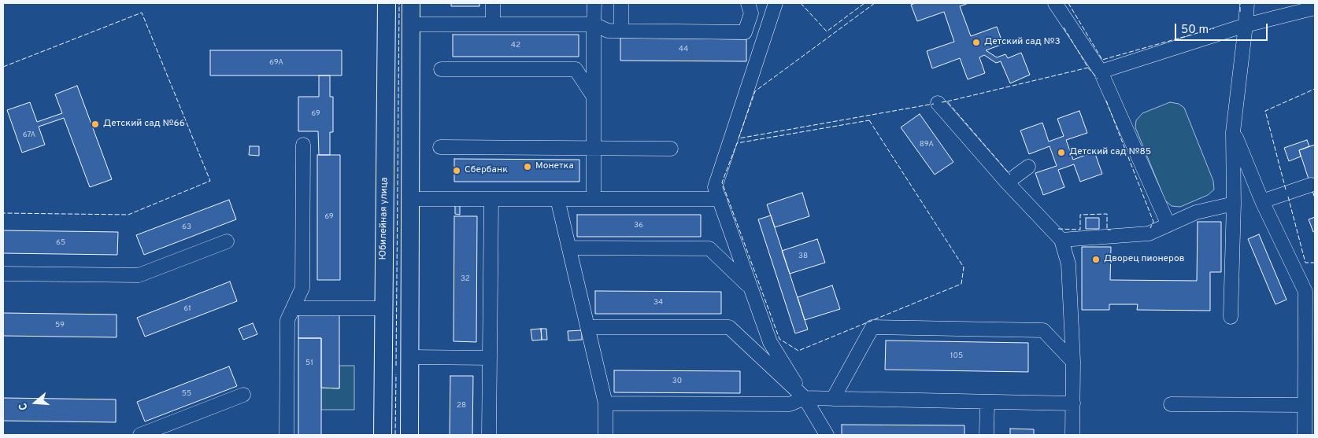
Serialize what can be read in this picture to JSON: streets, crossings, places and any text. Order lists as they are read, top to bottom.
{
  "streets": {
    "main road": ["Юбилейная улица"]
  },
  "places": [
    "Детский сад №3",
    "Детский сад №66",
    "Детский сад №85",
    "Монетка",
    "Сбербанк",
    "Дворец пионеров"
  ],
  "house_numbers": [
    "42",
    "44",
    "69А",
    "69",
    "67А",
    "89А",
    "69",
    "36",
    "63",
    "65",
    "38",
    "32",
    "34",
    "61",
    "59",
    "105",
    "51",
    "30",
    "55",
    "28"
  ],
  "scale_bar": "50 m",
  "north": "left"
}
